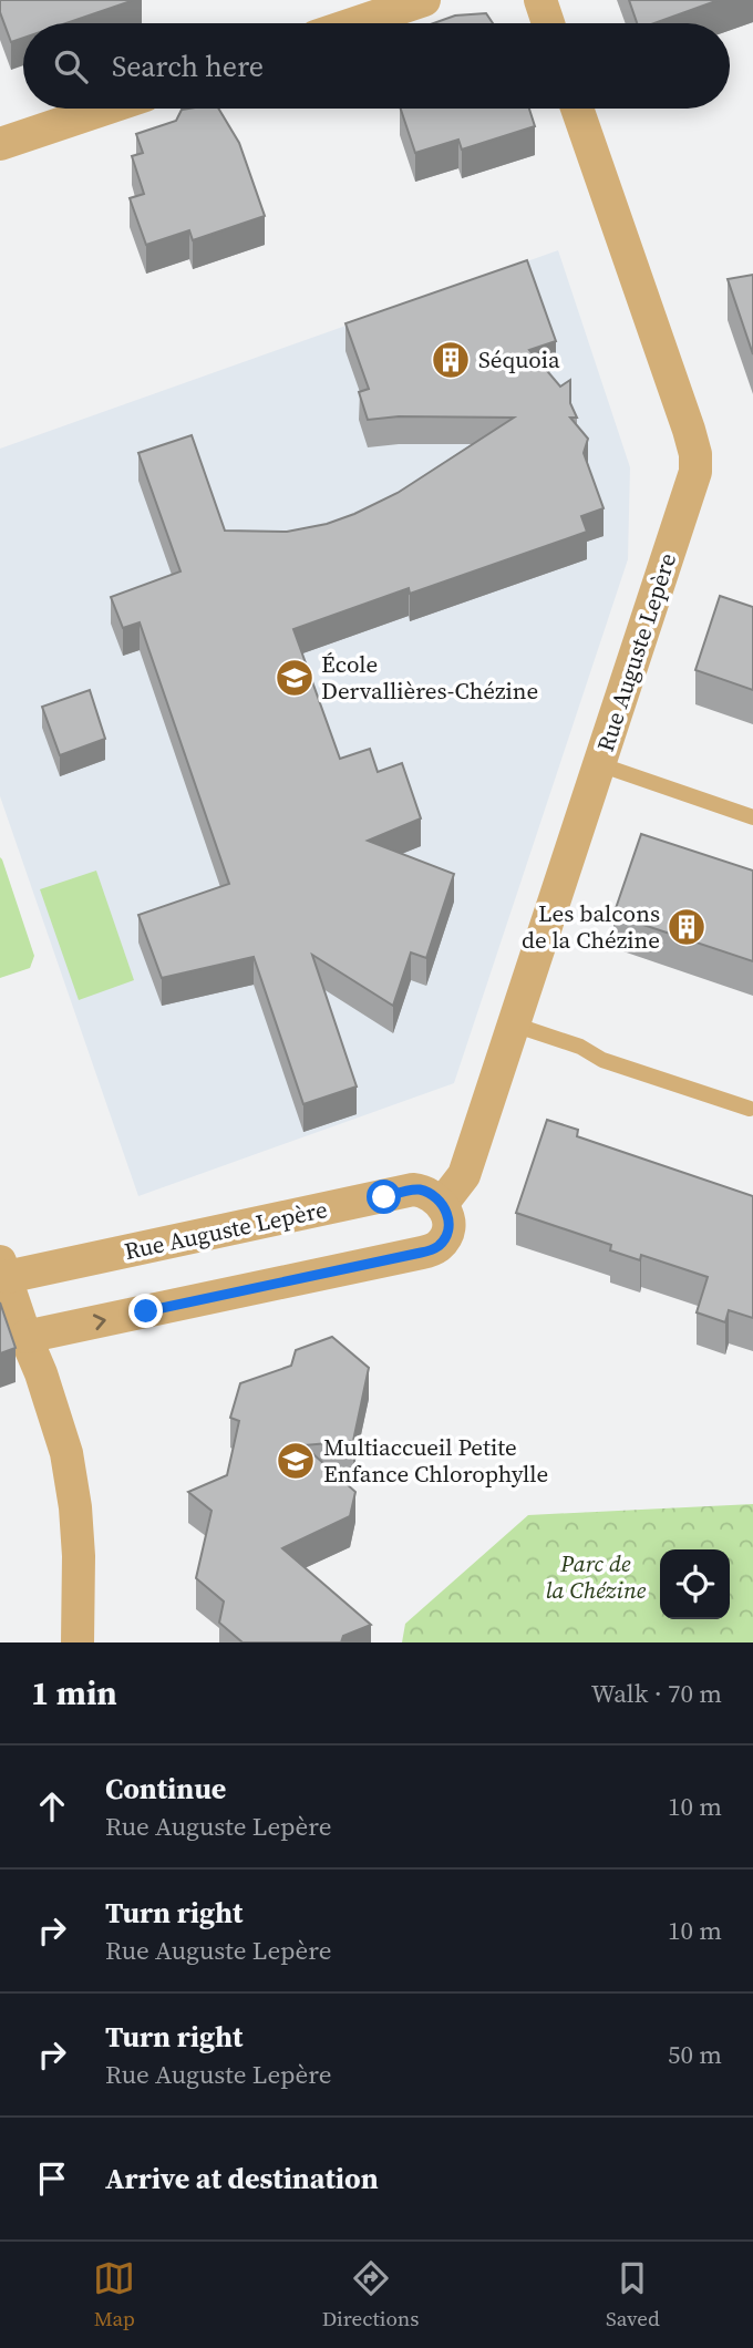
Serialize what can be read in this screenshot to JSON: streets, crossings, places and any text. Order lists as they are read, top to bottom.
{
  "streets": {
    "street": ["Rue Auguste Lepère"]
  },
  "parks": ["Parc de la Chézine"],
  "places": {
    "building": ["Séquoia", "Les balcons de la Chézine"],
    "school or university": ["École Dervallières-Chézine", "Multiaccueil Petite Enfance Chlorophylle"]
  },
  "page": {
    "search": "Search here",
    "heading": ["1 min", "Walk · 70 m"],
    "list": [
      ["Continue", "Rue Auguste Lepère", "10 m"],
      ["Turn right", "Rue Auguste Lepère", "10 m"],
      ["Turn right", "Rue Auguste Lepère", "50 m"],
      "Arrive at destination"
    ],
    "nav": ["Map", "Directions", "Saved"]
  }
}
